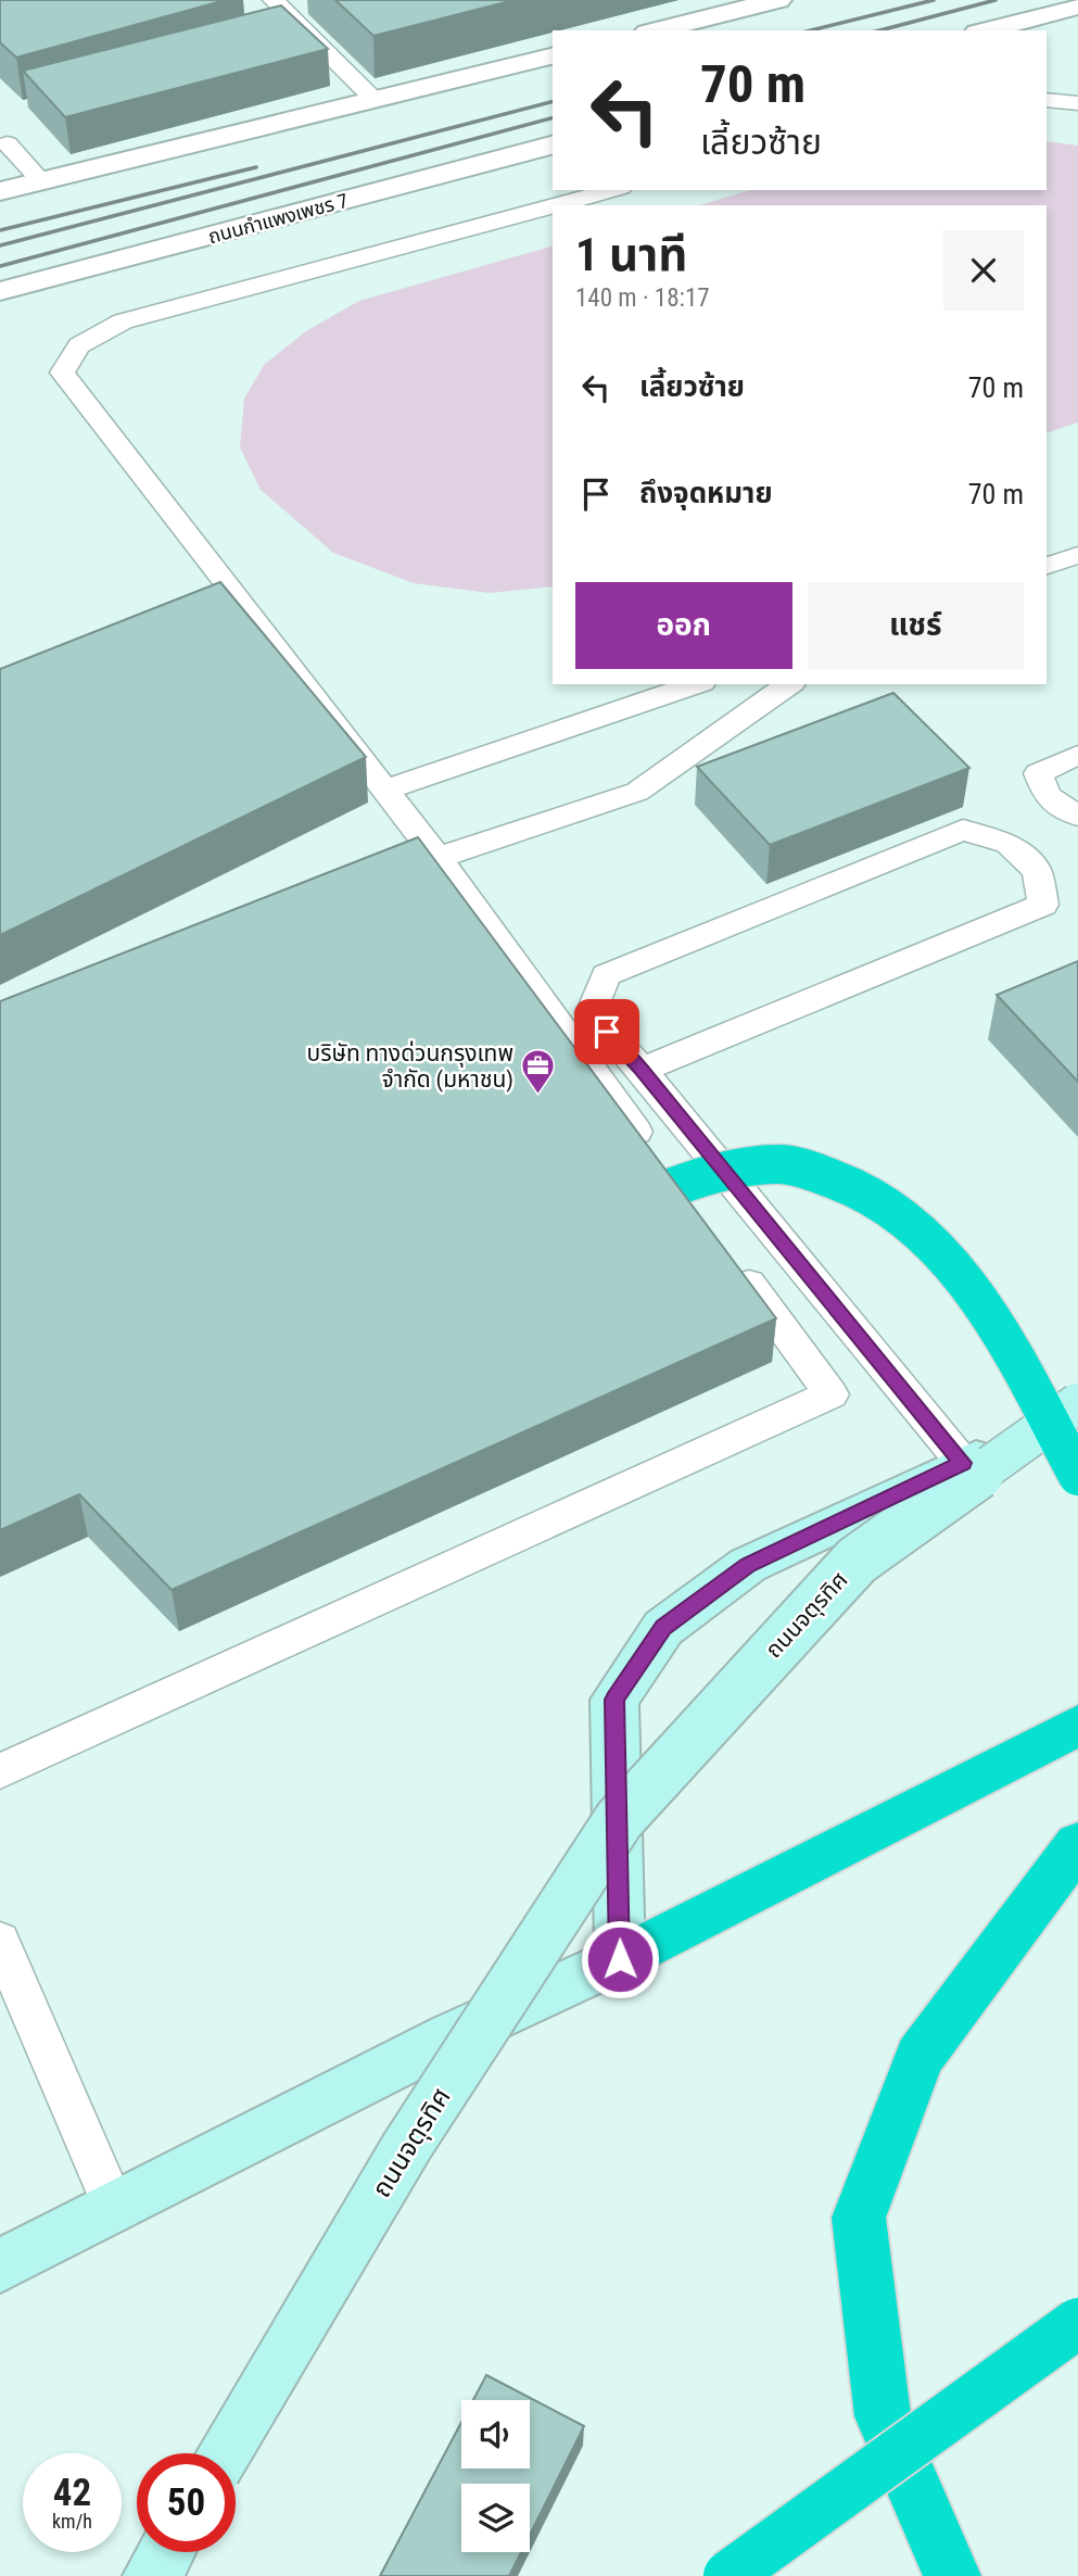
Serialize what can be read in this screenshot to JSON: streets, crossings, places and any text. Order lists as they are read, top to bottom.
{
  "streets": {
    "main road": ["ถนนจตุรทิศ"],
    "street": ["ถนนกำแพงเพชร 7"]
  },
  "places": {
    "office": ["บริษัท ทางด่วนกรุงเทพ จำกัด (มหาชน)"]
  },
  "page": {
    "turn": ["70 m", "เลี้ยวซ้าย"],
    "heading": ["1 นาที", "140 m · 18:17"],
    "list": [
      {
        "name": "เลี้ยวซ้าย",
        "value": "70 m"
      },
      {
        "name": "ถึงจุดหมาย",
        "value": "70 m"
      }
    ],
    "buttons": ["ออก", "แชร์"],
    "speed": "42 km/h",
    "limit": "50"
  }
}
